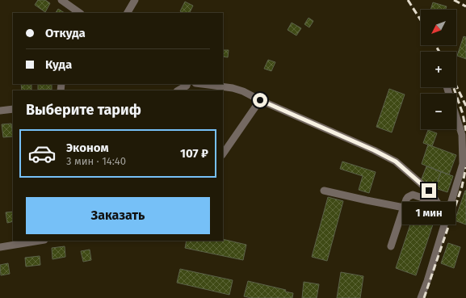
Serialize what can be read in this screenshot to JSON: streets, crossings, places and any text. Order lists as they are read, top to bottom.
{
  "north": "bottom left",
  "page": {
    "map_buttons": ["+", "−"],
    "banner": ["Откуда", "Куда"],
    "heading": "Выберите тариф",
    "list": [
      {
        "name": "Эконом",
        "note": "3 мин · 14:40",
        "value": "107 ₽"
      }
    ],
    "buttons": "Заказать",
    "bubble": "1 мин"
  }
}
